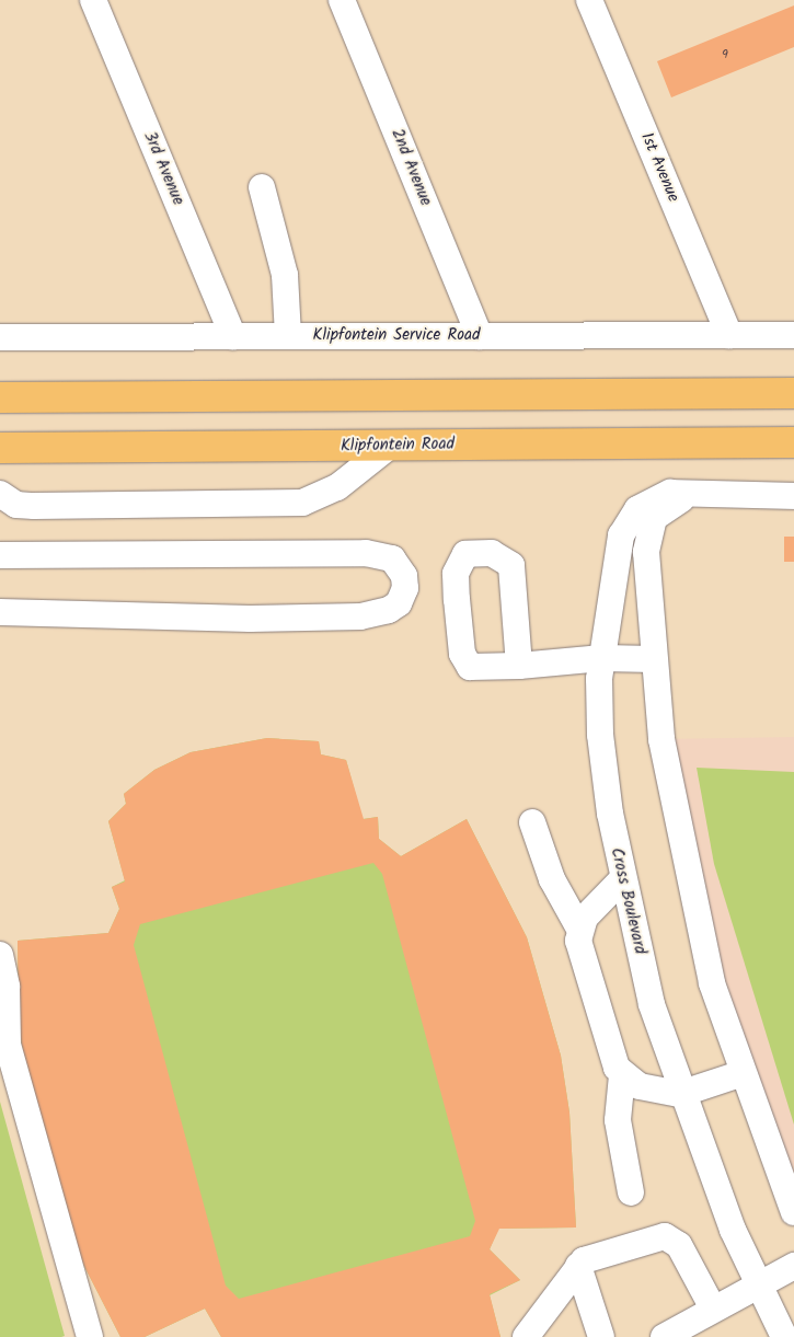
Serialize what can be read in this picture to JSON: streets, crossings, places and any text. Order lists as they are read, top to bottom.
{
  "streets": {
    "main road": ["Klipfontein Road"],
    "street": [
      "2nd Avenue",
      "1st Avenue",
      "3rd Avenue",
      "Klipfontein Service Road",
      "Cross Boulevard"
    ]
  },
  "crossings": [
    ["2nd Avenue", "Klipfontein Service Road"],
    ["1st Avenue", "Klipfontein Service Road"],
    ["3rd Avenue", "Klipfontein Service Road"]
  ],
  "house_numbers": ["9"]
}
